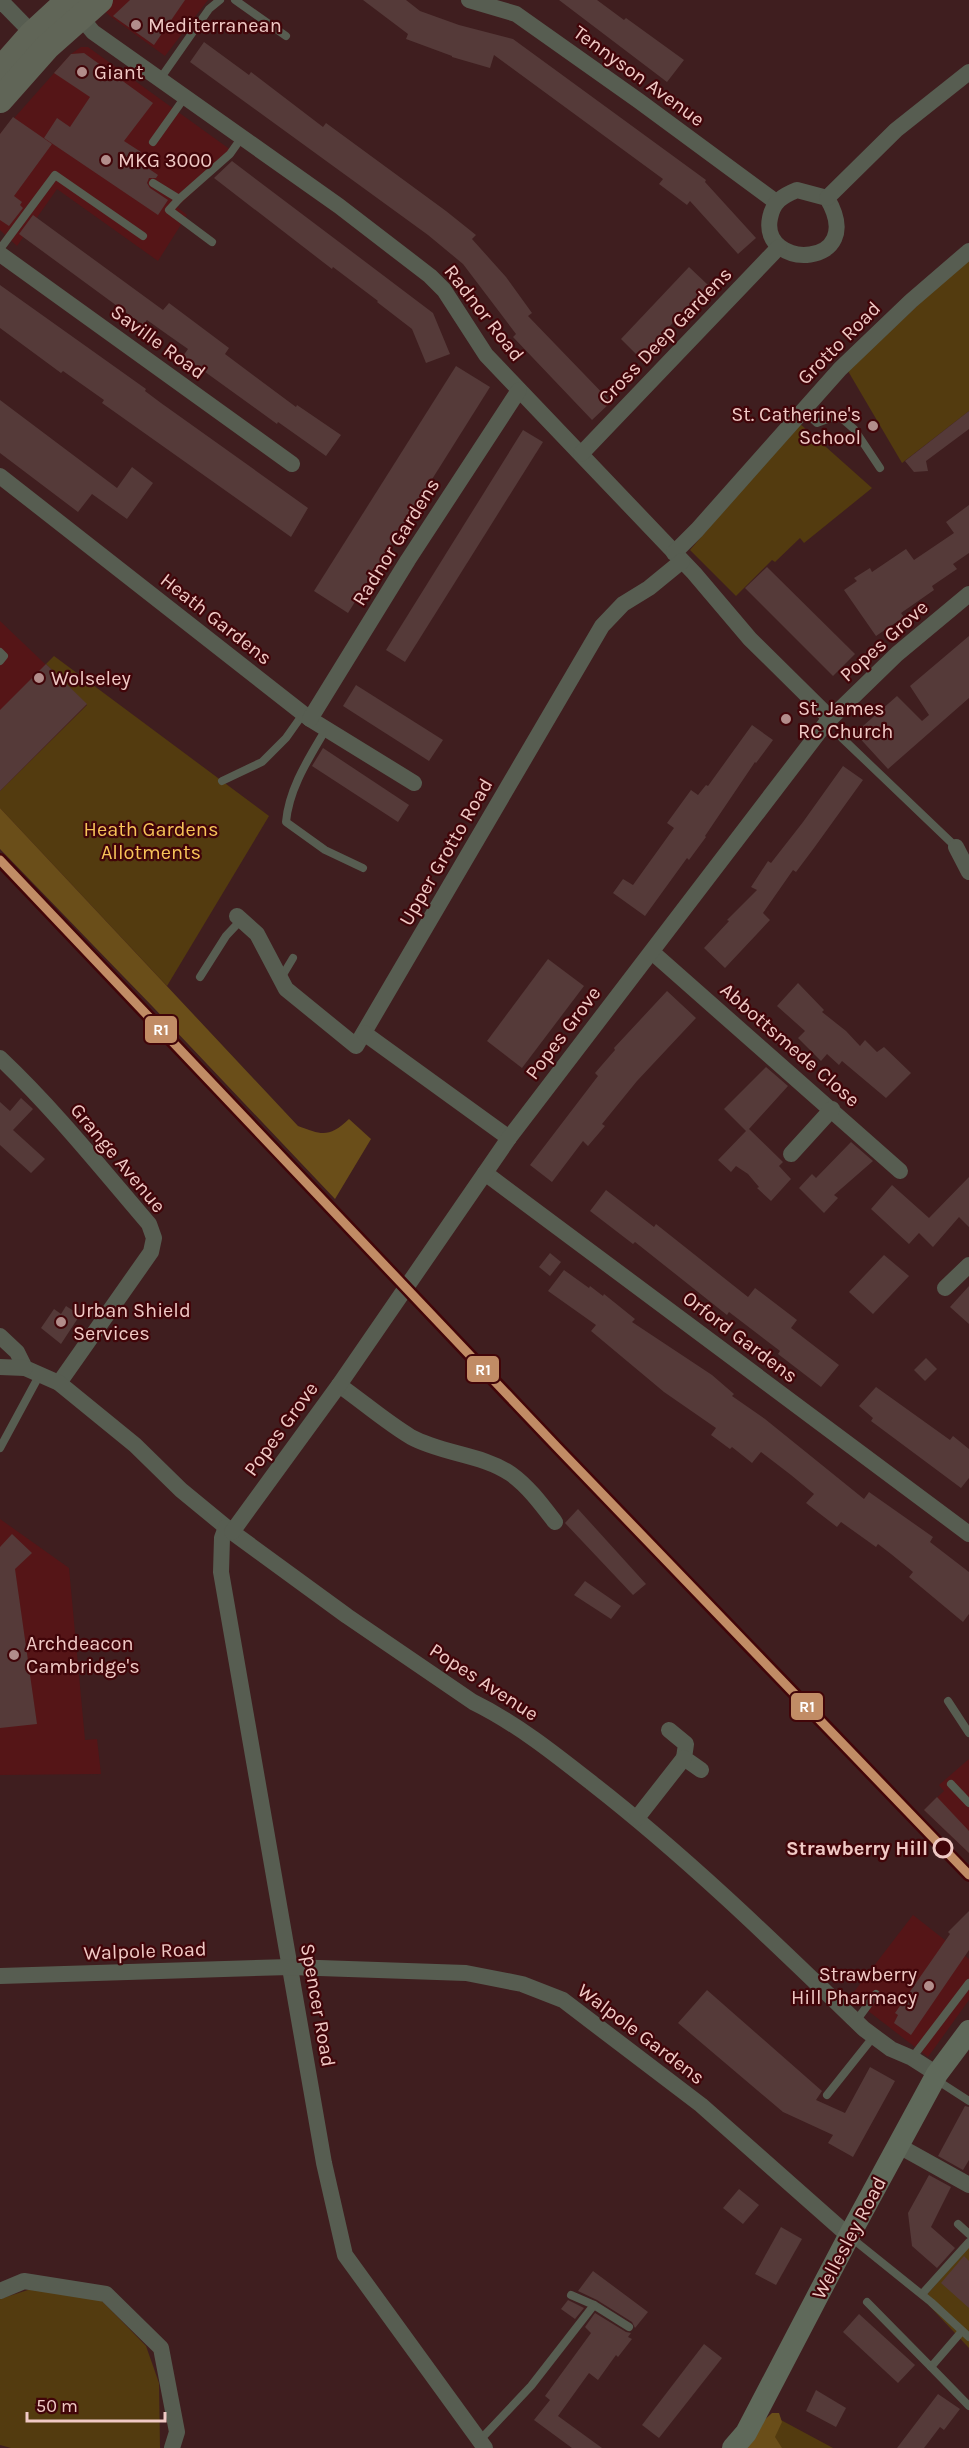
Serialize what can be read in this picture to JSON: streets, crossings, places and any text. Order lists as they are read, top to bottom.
{
  "streets": {
    "street": [
      "Tennyson Avenue",
      "Radnor Road",
      "Cross Deep Gardens",
      "Saville Road",
      "Grotto Road",
      "Radnor Gardens",
      "Heath Gardens",
      "Popes Grove",
      "Upper Grotto Road",
      "Abbottsmede Close",
      "Grange Avenue",
      "Orford Gardens",
      "Popes Avenue",
      "Walpole Road",
      "Spencer Road",
      "Walpole Gardens",
      "Wellesley Road"
    ]
  },
  "crossings": [
    ["Tennyson Avenue", "Cross Deep Gardens"],
    ["Radnor Road", "Cross Deep Gardens"],
    ["Radnor Road", "Grotto Road"],
    ["Radnor Road", "Radnor Gardens"],
    ["Radnor Road", "Popes Grove"],
    ["Radnor Road", "Upper Grotto Road"],
    ["Grotto Road", "Upper Grotto Road"],
    ["Radnor Gardens", "Heath Gardens"],
    ["Popes Grove", "Abbottsmede Close"],
    ["Popes Grove", "Orford Gardens"],
    ["Popes Grove", "Popes Avenue"],
    ["Popes Grove", "Spencer Road"],
    ["Grange Avenue", "Popes Avenue"],
    ["Popes Avenue", "Spencer Road"],
    ["Popes Avenue", "Wellesley Road"],
    ["Walpole Road", "Spencer Road"],
    ["Walpole Road", "Walpole Gardens"],
    ["Spencer Road", "Walpole Gardens"],
    ["Walpole Gardens", "Wellesley Road"]
  ],
  "parks": ["Heath Gardens Allotments"],
  "places": [
    "Mediterranean",
    "Giant",
    "MKG 3000",
    "St. Catherine's School",
    "Wolseley",
    "St. James RC Church",
    "Urban Shield Services",
    "Archdeacon Cambridge's",
    "Strawberry Hill",
    "Strawberry Hill Pharmacy"
  ],
  "lines": ["transit line R1"],
  "scale_bar": "50 m"
}
